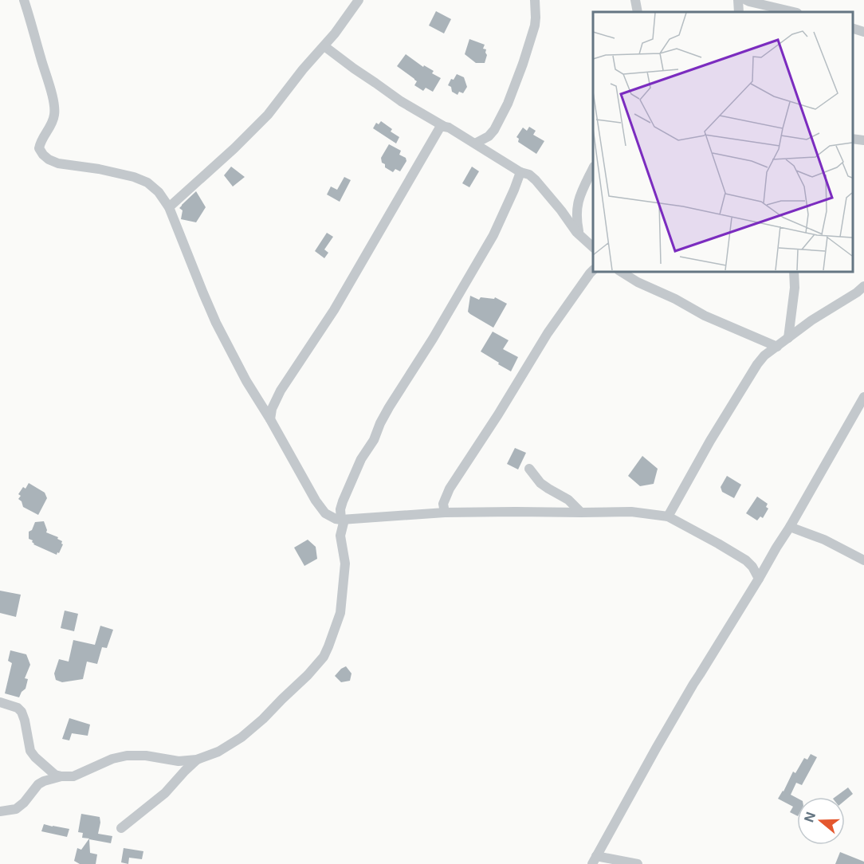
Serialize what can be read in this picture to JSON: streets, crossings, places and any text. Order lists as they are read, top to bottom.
{
  "north": "left"
}
